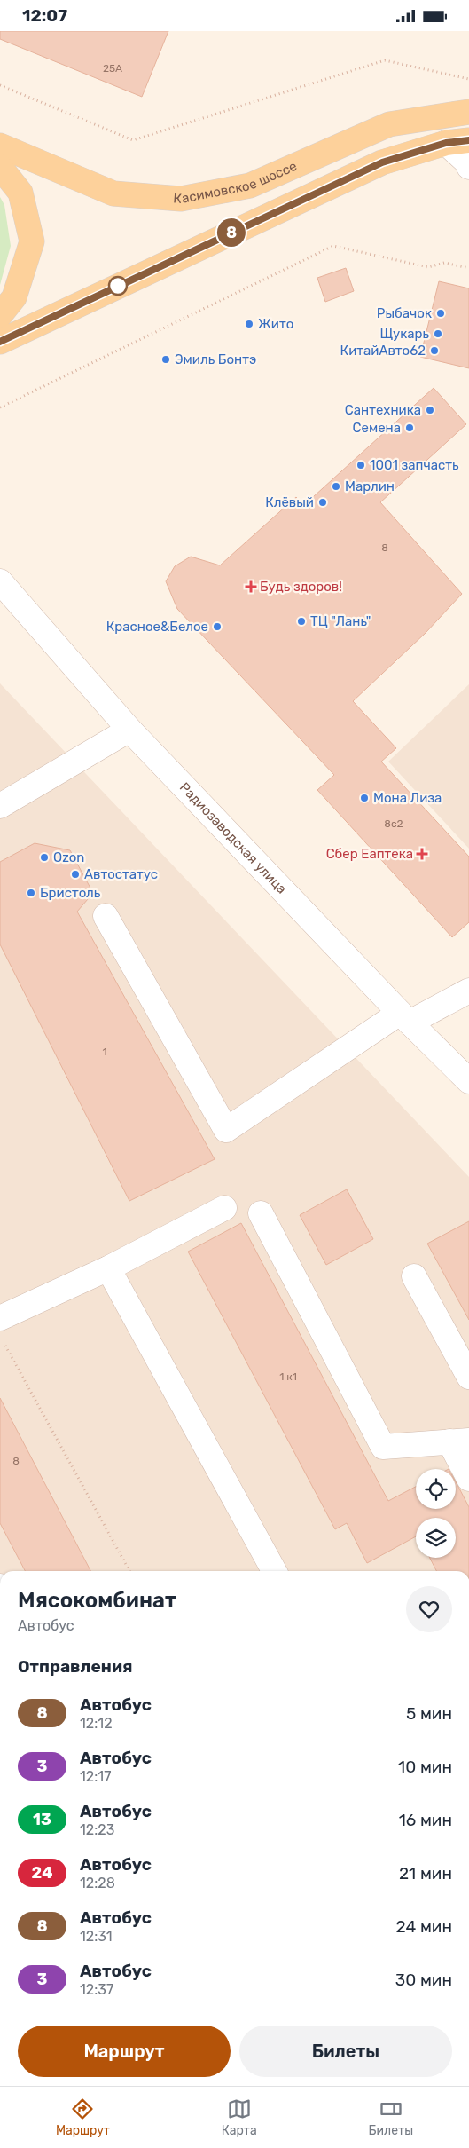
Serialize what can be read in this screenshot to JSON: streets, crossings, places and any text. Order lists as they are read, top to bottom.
{
  "streets": {
    "main road": ["Касимовское шоссе"],
    "street": ["Радиозаводская улица"]
  },
  "places": {
    "other": [
      "Рыбачок",
      "Жито",
      "Щукарь",
      "КитайАвто62",
      "Эмиль Бонтэ",
      "Сантехника",
      "Семена",
      "1001 запчасть",
      "Марлин",
      "Клёвый",
      "ТЦ \"Лань\"",
      "Красное&Белое",
      "Мона Лиза",
      "Ozon",
      "Автостатус",
      "Бристоль"
    ],
    "health": ["Будь здоров!", "Сбер Еаптека"]
  },
  "lines": ["bus line 8"],
  "house_numbers": [
    "25А",
    "8",
    "8c2",
    "1",
    "1 к1",
    "8"
  ],
  "page": {
    "status": "12:07",
    "on_map": "8",
    "heading": [
      ["Мясокомбинат", "Автобус"],
      "Отправления"
    ],
    "list": [
      {
        "mark": "8",
        "name": "Автобус",
        "note": "12:12",
        "value": "5 мин"
      },
      {
        "mark": "3",
        "name": "Автобус",
        "note": "12:17",
        "value": "10 мин"
      },
      {
        "mark": "13",
        "name": "Автобус",
        "note": "12:23",
        "value": "16 мин"
      },
      {
        "mark": "24",
        "name": "Автобус",
        "note": "12:28",
        "value": "21 мин"
      },
      {
        "mark": "8",
        "name": "Автобус",
        "note": "12:31",
        "value": "24 мин"
      },
      {
        "mark": "3",
        "name": "Автобус",
        "note": "12:37",
        "value": "30 мин"
      }
    ],
    "buttons": ["Маршрут", "Билеты"],
    "tabs": ["Маршрут", "Карта", "Билеты"]
  }
}
